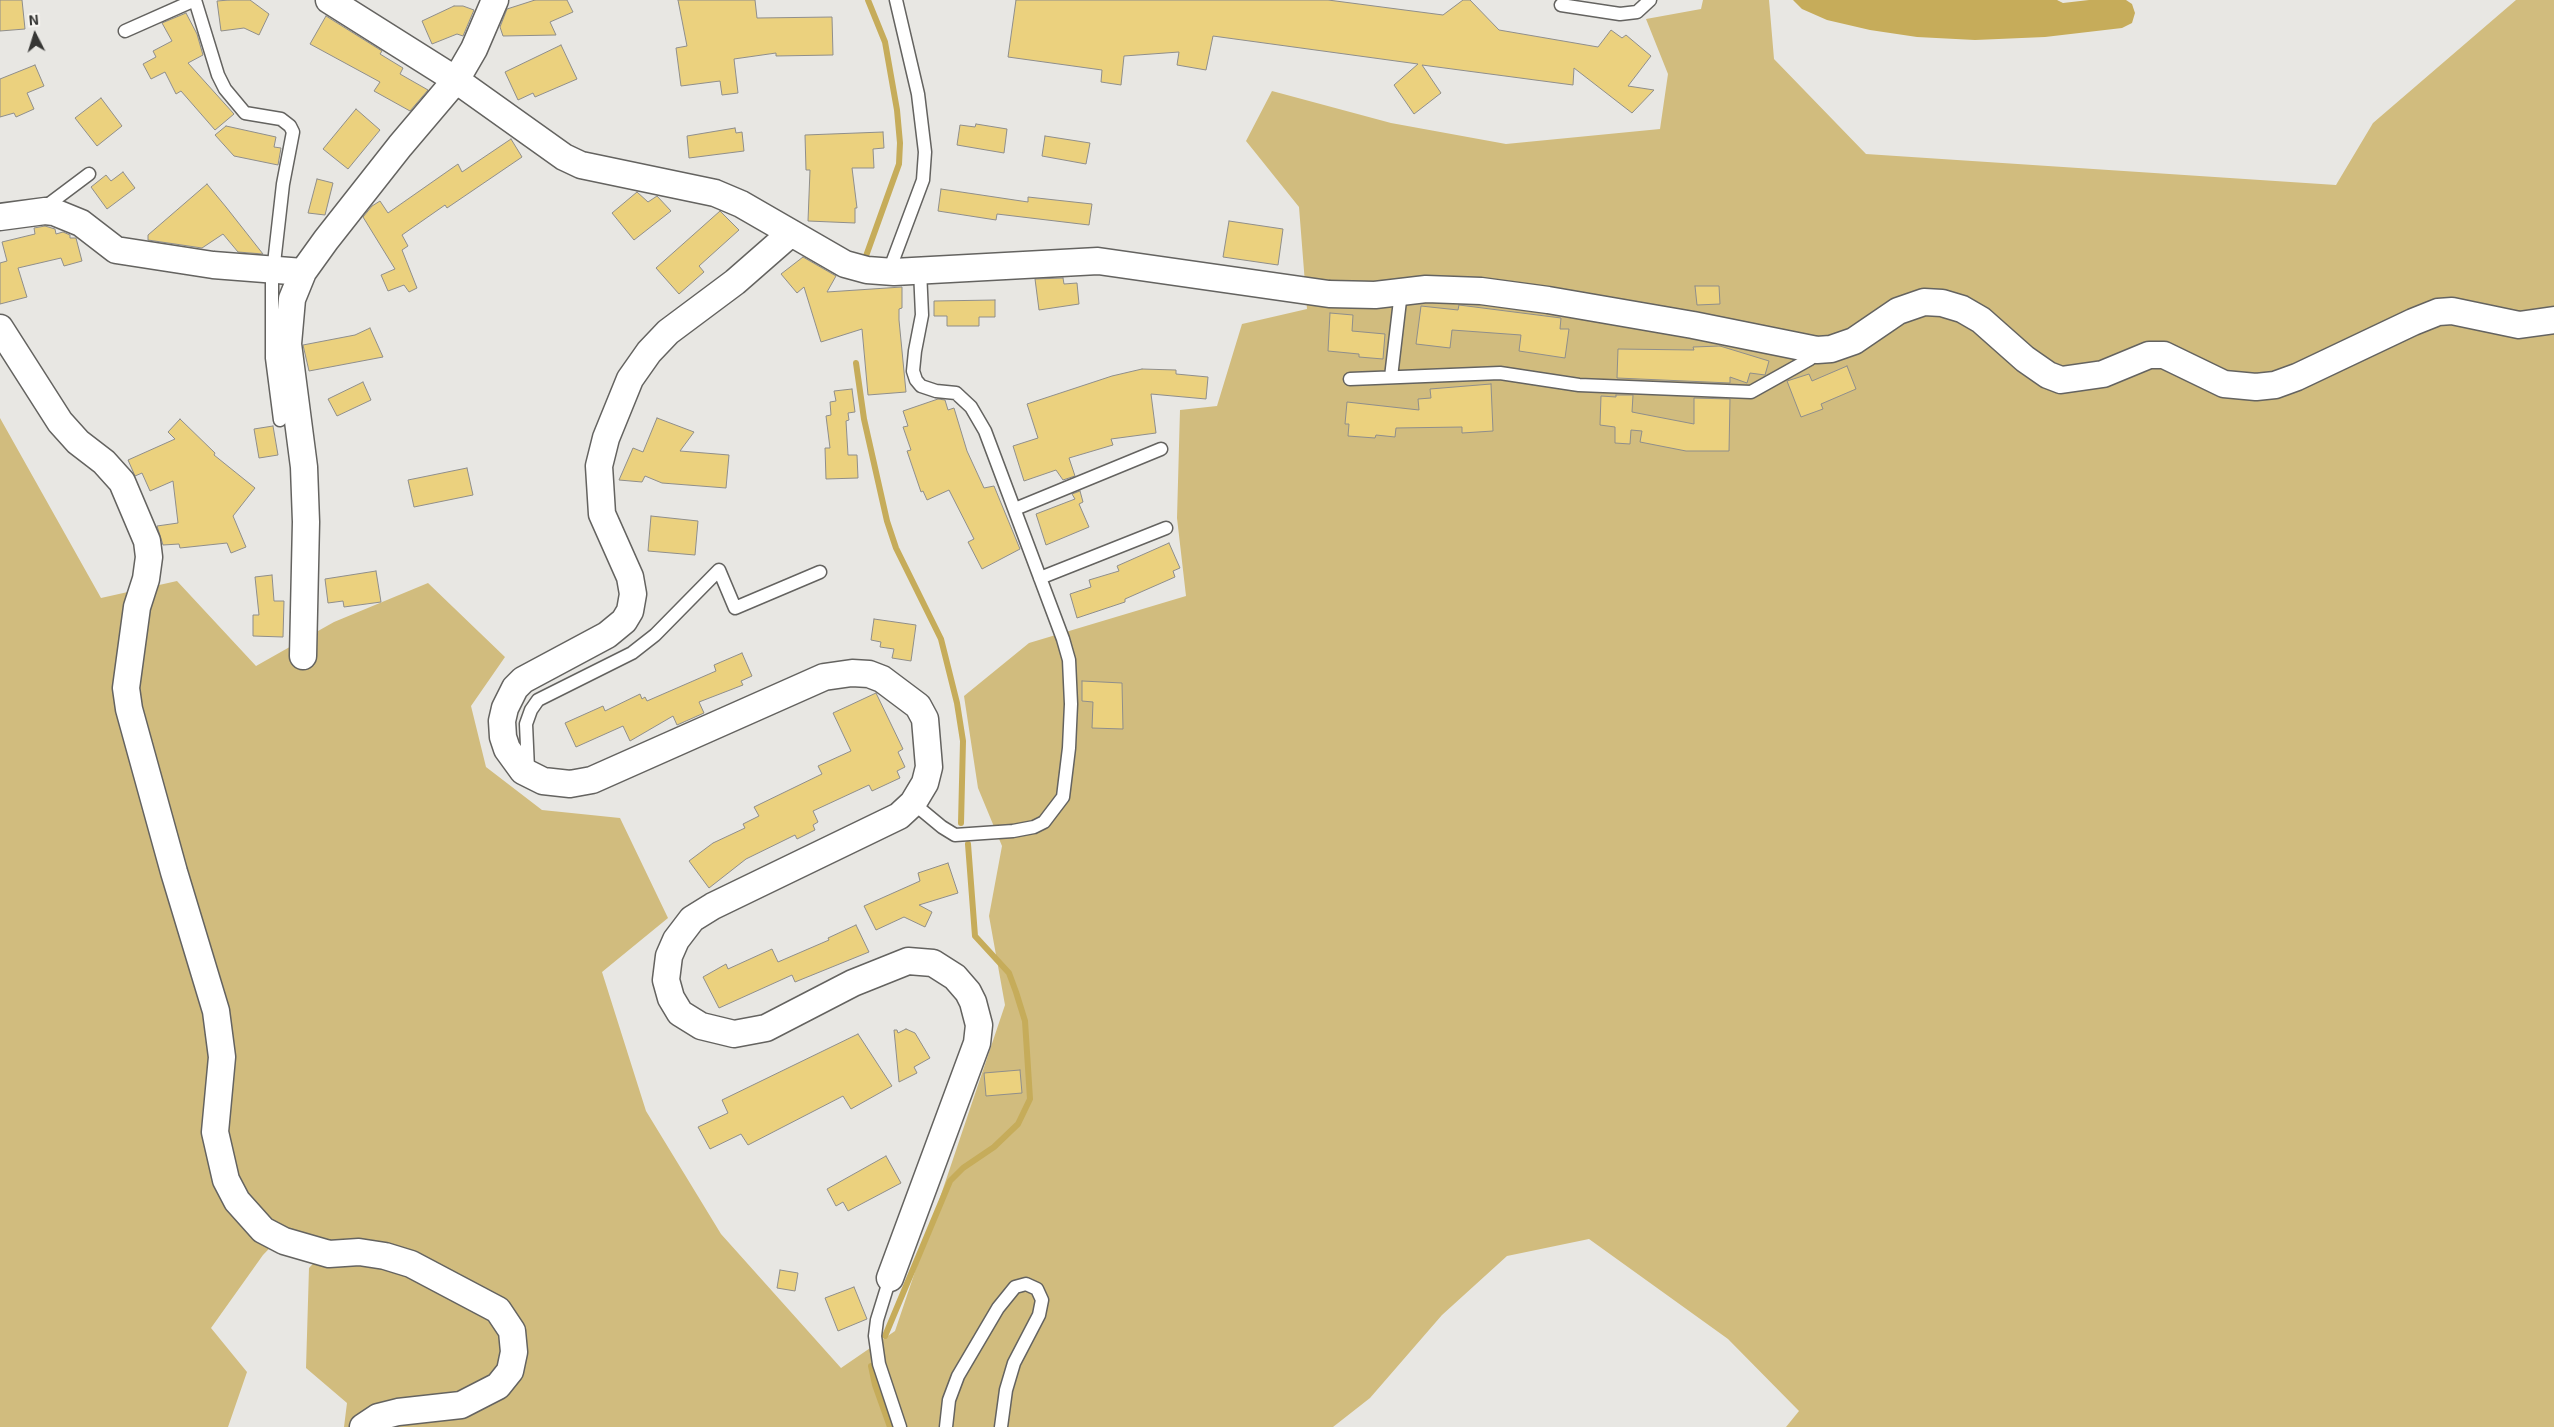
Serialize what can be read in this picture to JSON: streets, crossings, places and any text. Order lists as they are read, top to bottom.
{
  "north": "top"
}
